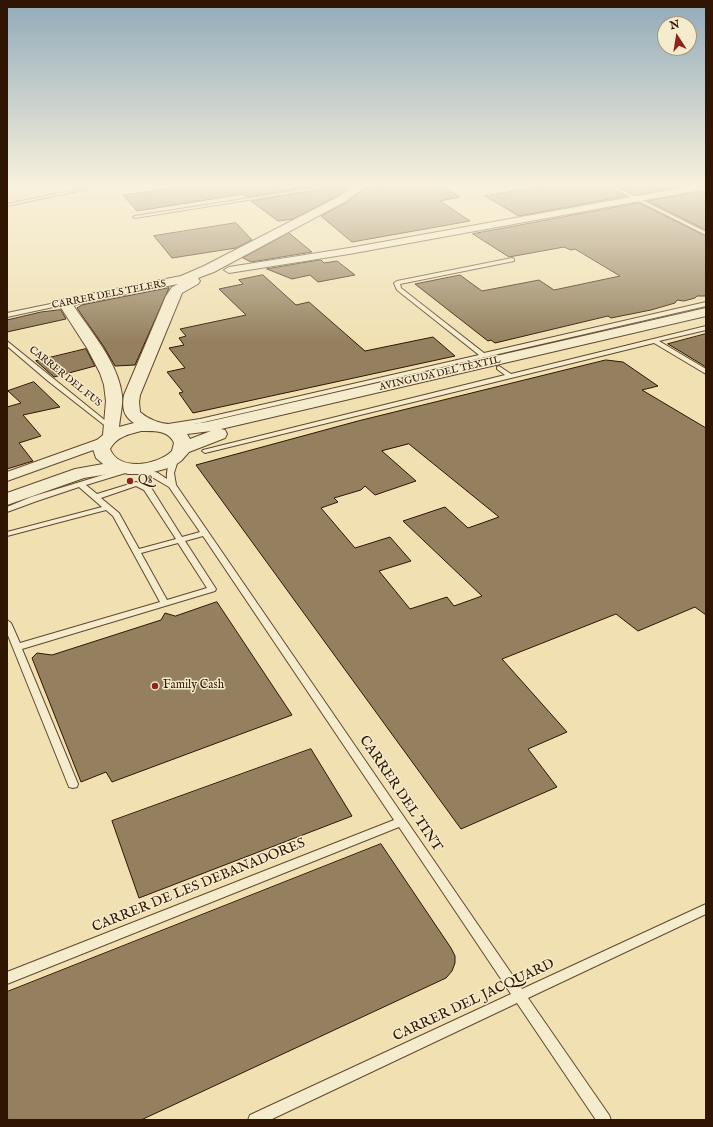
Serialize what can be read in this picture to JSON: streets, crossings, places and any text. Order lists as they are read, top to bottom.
{
  "streets": {
    "street": ["CARRER DELS TELERS", "AVINGUDA DEL TÈXTIL"],
    "lane": [
      "CARRER DEL FUS",
      "CARRER DEL TINT",
      "CARRER DE LES DEBANADORES",
      "CARRER DEL JACQUARD"
    ]
  },
  "crossings": [
    ["AVINGUDA DEL TÈXTIL", "CARRER DEL FUS"],
    ["CARRER DEL TINT", "CARRER DE LES DEBANADORES"],
    ["CARRER DEL TINT", "CARRER DEL JACQUARD"]
  ],
  "places": ["Q8", "Family Cash"],
  "north": "top"
}
